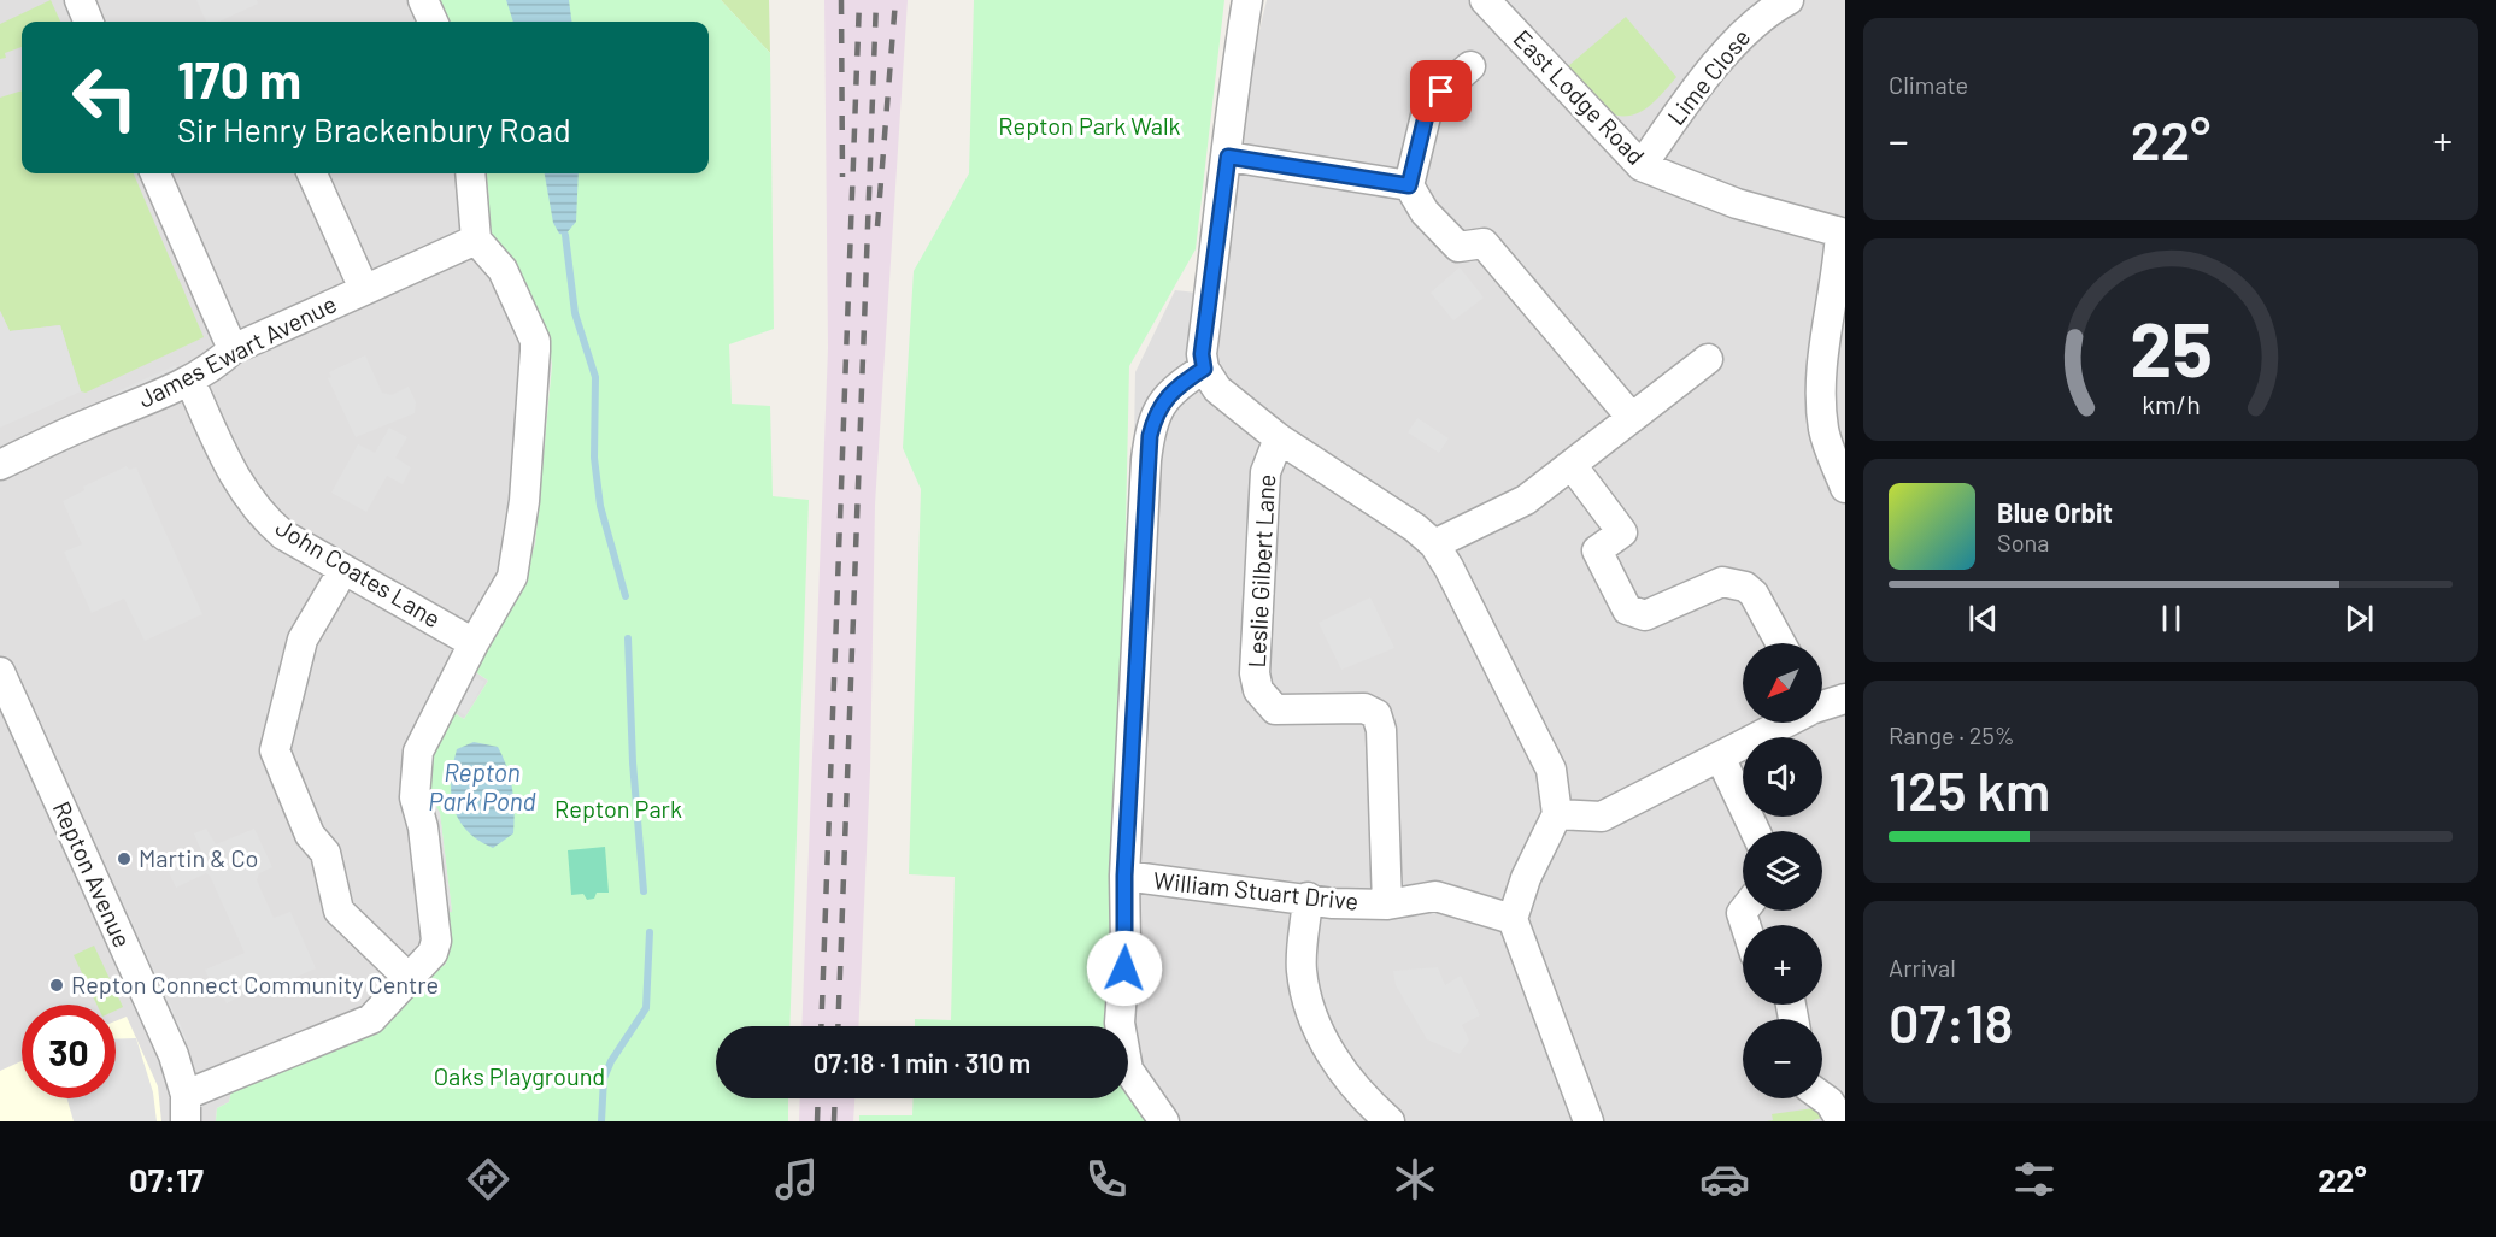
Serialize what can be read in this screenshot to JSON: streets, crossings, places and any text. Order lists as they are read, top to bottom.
{
  "streets": {
    "street": [
      "Lime Close",
      "East Lodge Road",
      "James Ewart Avenue",
      "Leslie Gilbert Lane",
      "John Coates Lane",
      "Repton Avenue",
      "William Stuart Drive"
    ]
  },
  "crossings": [
    ["Lime Close", "East Lodge Road"],
    ["James Ewart Avenue", "John Coates Lane"],
    ["Leslie Gilbert Lane", "William Stuart Drive"]
  ],
  "water": ["Repton Park Pond"],
  "parks": ["Repton Park Walk", "Repton Park", "Oaks Playground"],
  "places": ["Martin & Co", "Repton Connect Community Centre"],
  "north": "bottom left",
  "page": {
    "tile": [
      "Climate",
      ["Range · 25%", "125 km"],
      ["Arrival", "07:18"]
    ],
    "turn": ["170 m", "Sir Henry Brackenbury Road"],
    "heat": ["−", "22°", "+"],
    "song": ["Blue Orbit", "Sona"],
    "map_buttons": ["+", "−"],
    "limit": "30",
    "trip": "07:18 · 1 min · 310 m",
    "tabs": ["07:17", "22°"],
    "gauge": ["25", "km/h"]
  }
}
